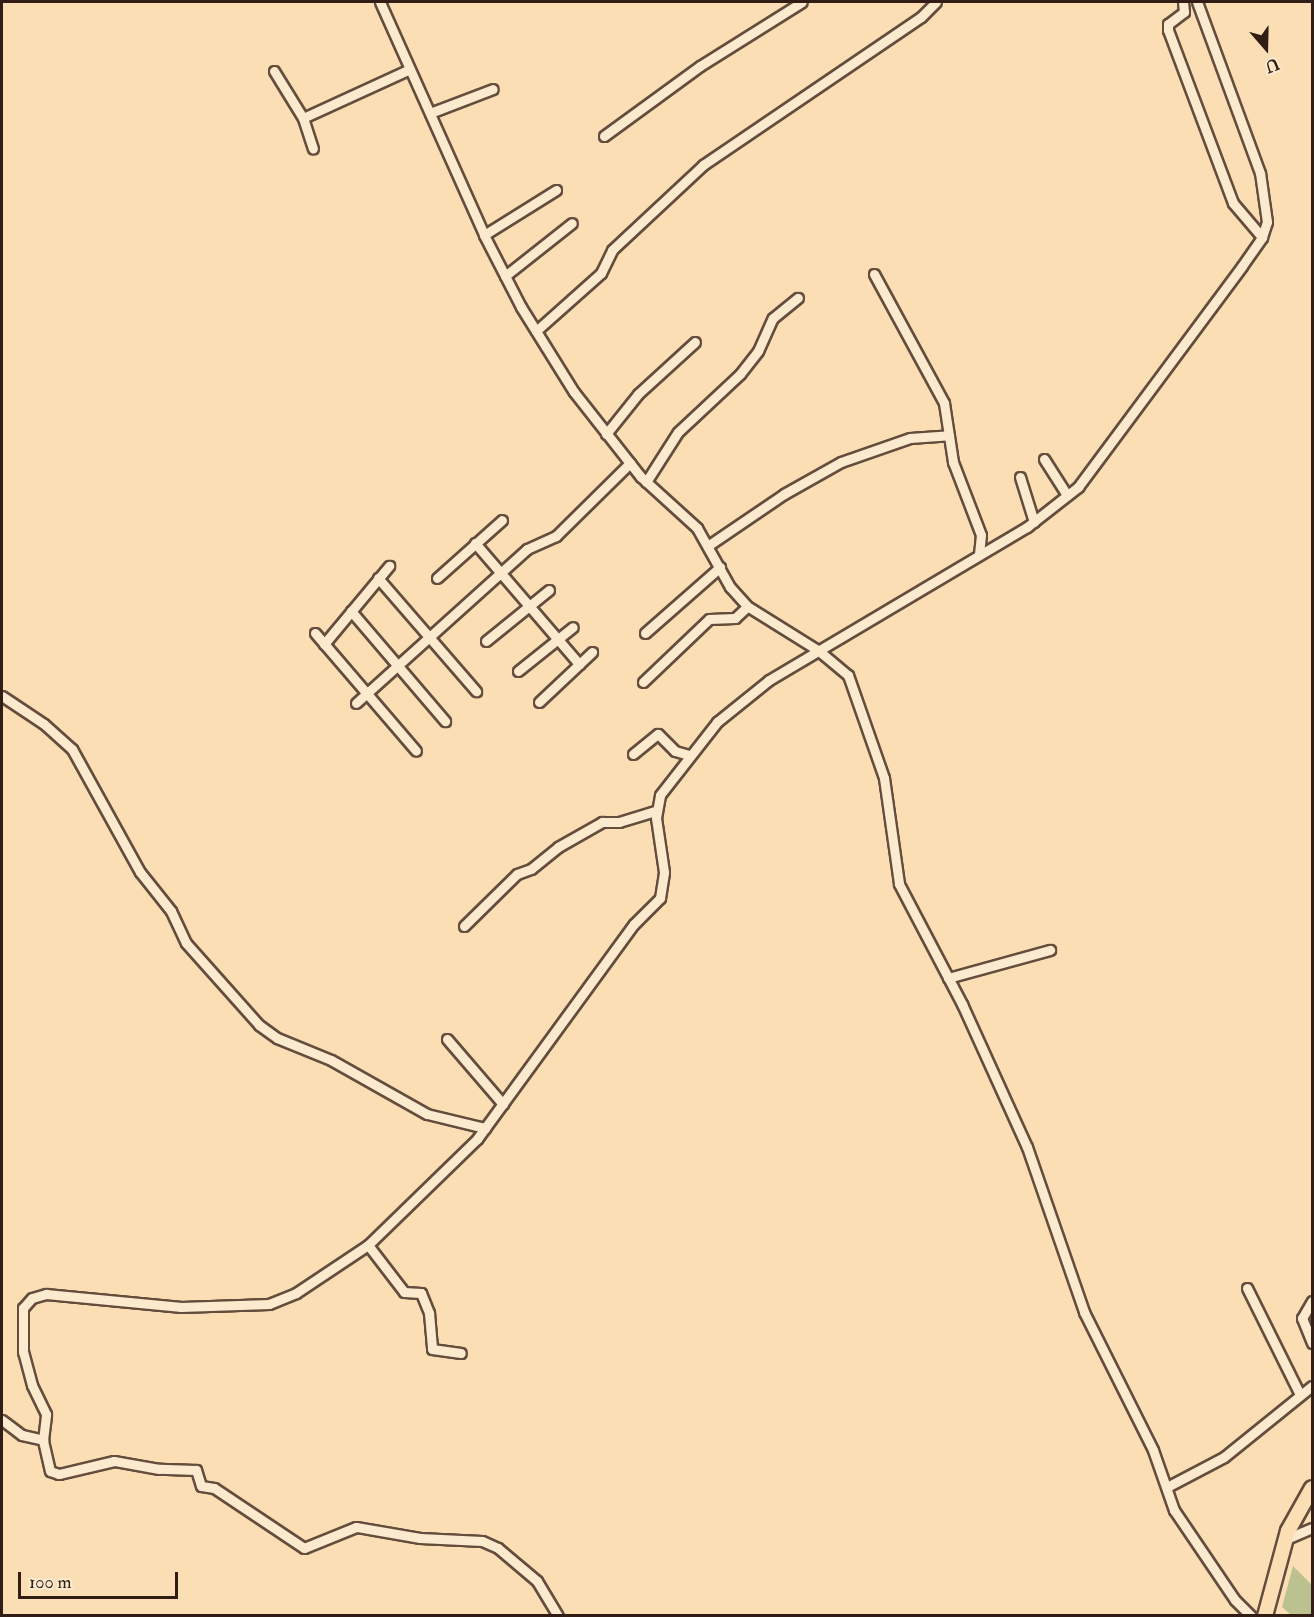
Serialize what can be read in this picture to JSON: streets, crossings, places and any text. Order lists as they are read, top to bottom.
{
  "scale_bar": "100 m",
  "north": "bottom"
}
